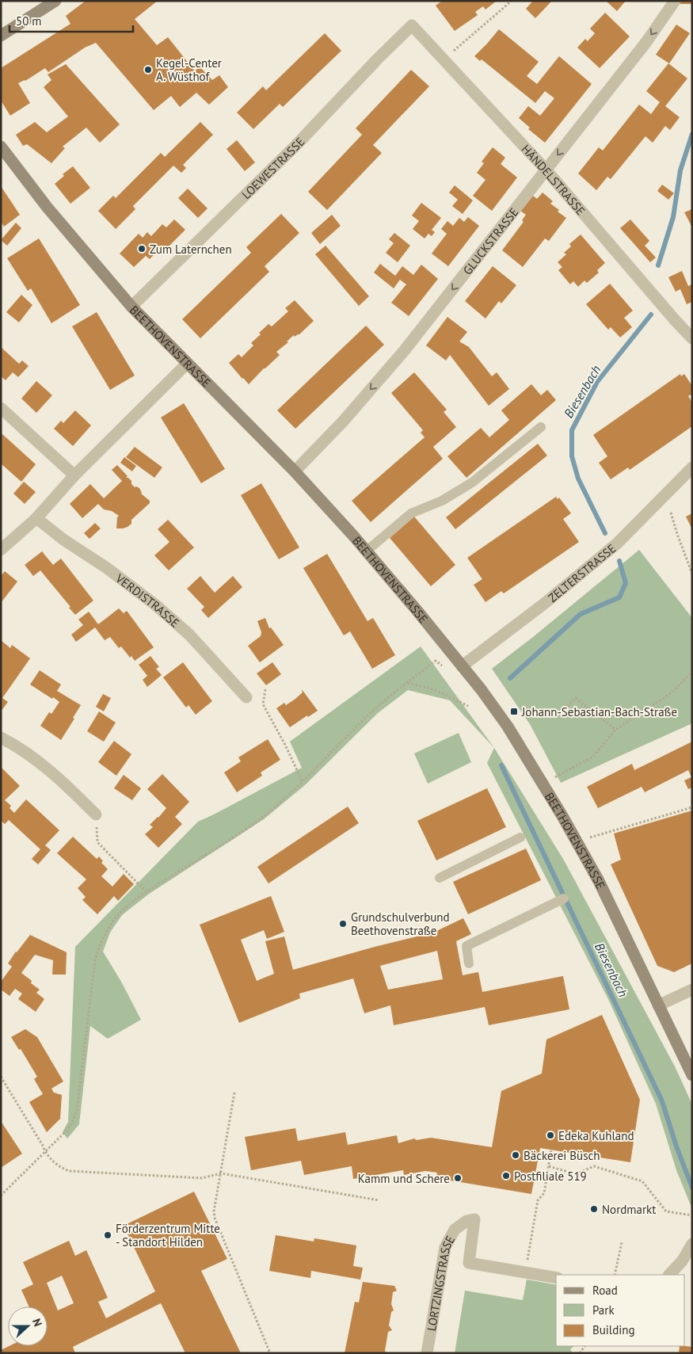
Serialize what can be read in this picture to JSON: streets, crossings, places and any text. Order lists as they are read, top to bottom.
{
  "streets": {
    "street": [
      "LOEWESTRASSE",
      "HÄNDELSTRASSE",
      "GLUCKSTRASSE",
      "BEETHOVENSTRASSE",
      "ZELTERSTRASSE",
      "VERDISTRASSE",
      "LORTZINGSTRASSE"
    ]
  },
  "crossings": [
    ["LOEWESTRASSE", "HÄNDELSTRASSE"],
    ["LOEWESTRASSE", "BEETHOVENSTRASSE"],
    ["HÄNDELSTRASSE", "GLUCKSTRASSE"],
    ["GLUCKSTRASSE", "BEETHOVENSTRASSE"],
    ["BEETHOVENSTRASSE", "ZELTERSTRASSE"]
  ],
  "one_way": ["GLUCKSTRASSE"],
  "water": ["Biesenbach"],
  "places": {
    "other": [
      "Kegel-Center A. Wüsthof",
      "Zum Laternchen",
      "Grundschulverbund Beethovenstraße",
      "Edeka Kuhland",
      "Bäckerei Büsch",
      "Postfiliale 519",
      "Kamm und Schere",
      "Nordmarkt",
      "Förderzentrum Mitte - Standort Hilden"
    ],
    "transit": ["Johann-Sebastian-Bach-Straße"]
  },
  "legend": ["Road", "Park", "Building"],
  "scale_bar": "50 m",
  "north": "right"
}
